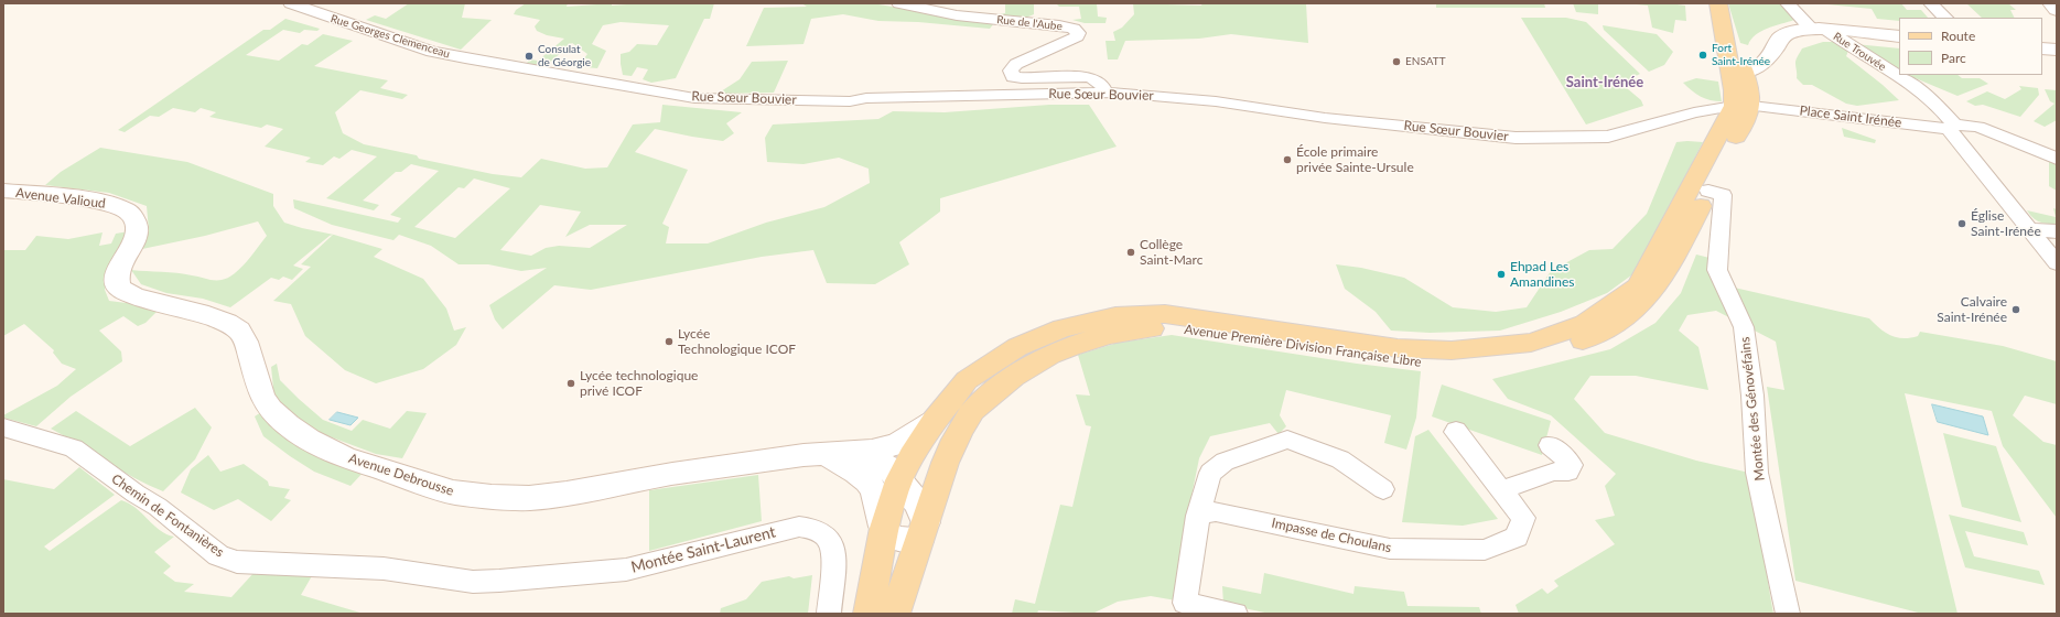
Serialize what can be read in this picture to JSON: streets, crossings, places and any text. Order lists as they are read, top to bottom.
{
  "streets": {
    "main road": ["Avenue Valioud", "Avenue Première Division Française Libre", "Avenue Debrousse"],
    "street": [
      "Rue de l'Aube",
      "Rue Georges Clemenceau",
      "Rue Trouvée",
      "Rue Sœur Bouvier",
      "Place Saint Irénée",
      "Montée des Génovéfains",
      "Chemin de Fontanières",
      "Impasse de Choulans",
      "Montée Saint-Laurent"
    ]
  },
  "crossings": [
    ["Rue de l'Aube", "Rue Sœur Bouvier"],
    ["Rue Georges Clemenceau", "Rue Sœur Bouvier"],
    ["Rue Trouvée", "Place Saint Irénée"],
    ["Rue Sœur Bouvier", "Place Saint Irénée"],
    ["Rue Sœur Bouvier", "Avenue Première Division Française Libre"],
    ["Place Saint Irénée", "Avenue Première Division Française Libre"],
    ["Avenue Valioud", "Avenue Debrousse"],
    ["Avenue Première Division Française Libre", "Montée des Génovéfains"],
    ["Avenue Première Division Française Libre", "Avenue Debrousse"],
    ["Chemin de Fontanières", "Montée Saint-Laurent"]
  ],
  "districts": ["Saint-Irénée"],
  "places": [
    "Fort Saint-Irénée",
    "Consulat de Géorgie",
    "ENSATT",
    "École primaire privée Sainte-Ursule",
    "Église Saint-Irénée",
    "Collège Saint-Marc",
    "Ehpad Les Amandines",
    "Calvaire Saint-Irénée",
    "Lycée Technologique ICOF",
    "Lycée technologique privé ICOF"
  ],
  "legend": ["Route", "Parc"]
}
